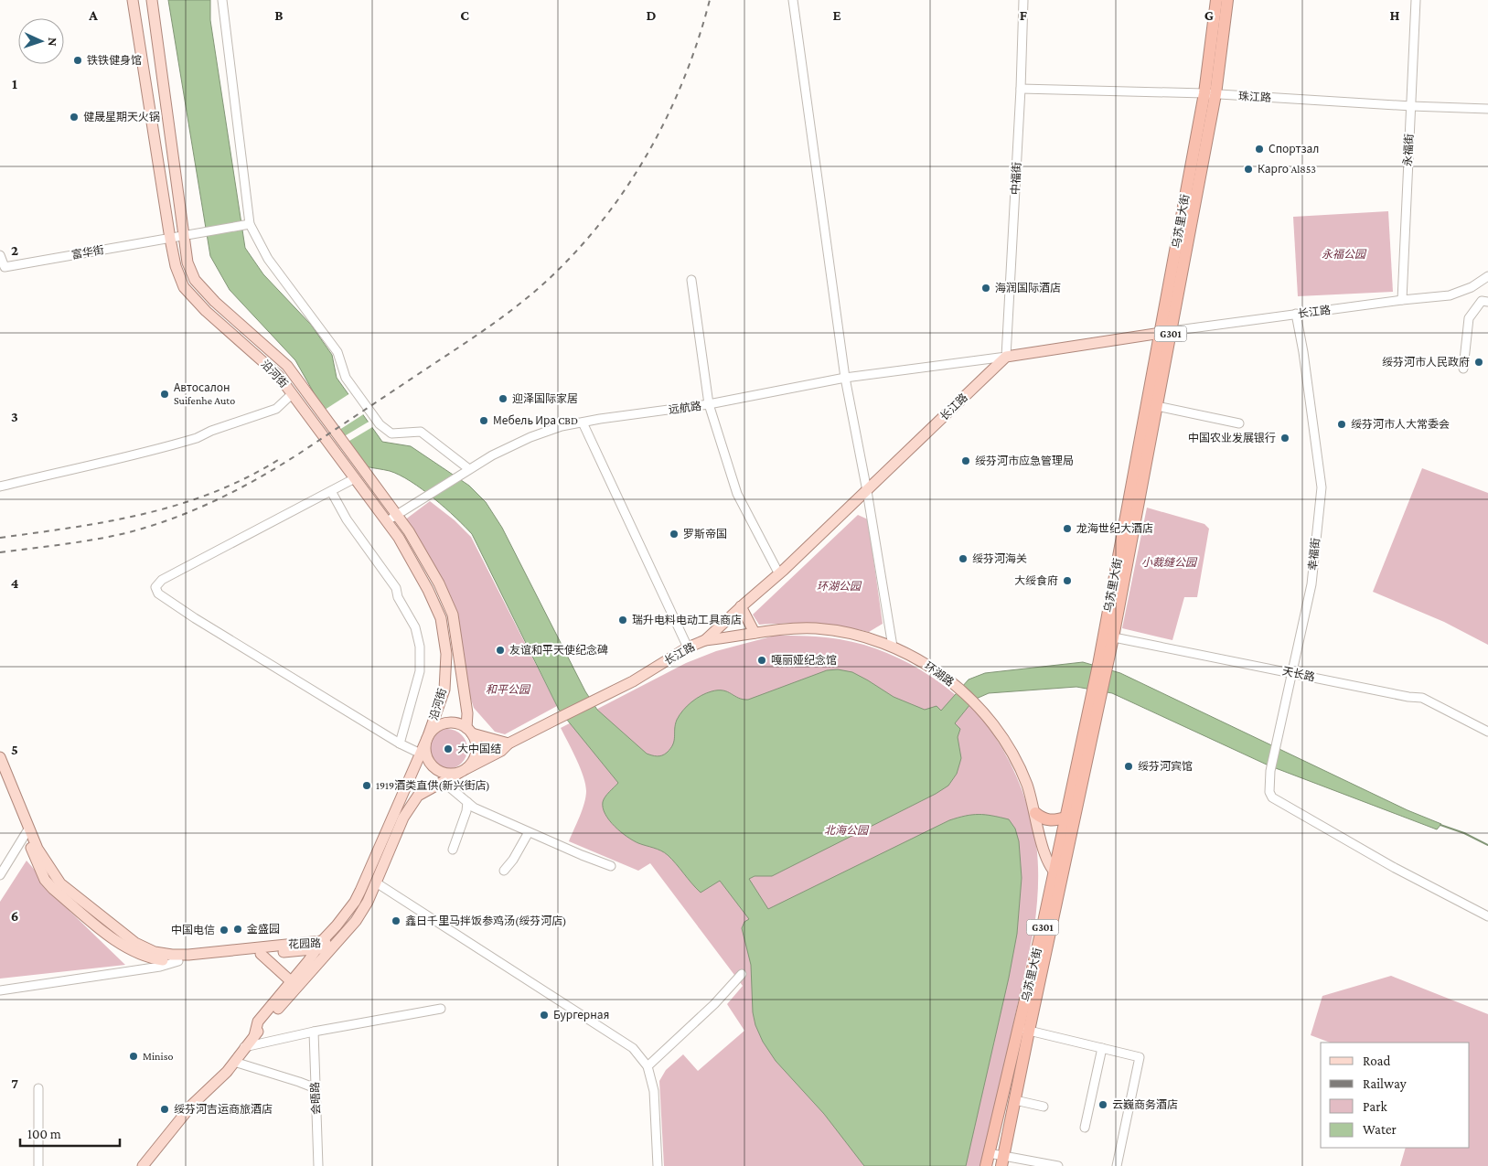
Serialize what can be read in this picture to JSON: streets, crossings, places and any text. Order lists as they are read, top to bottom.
{
  "streets": {
    "highway": ["乌苏里大街", "G301"],
    "main road": [
      "长江路",
      "沿河街",
      "环湖路",
      "花园路"
    ],
    "street": [
      "珠江路",
      "永福街",
      "中福街",
      "富华街",
      "远航路",
      "幸福街",
      "天长路",
      "会晤路"
    ]
  },
  "crossings": [
    ["珠江路", "永福街"],
    ["珠江路", "中福街"],
    ["珠江路", "乌苏里大街"],
    ["永福街", "长江路"],
    ["中福街", "长江路"],
    ["中福街", "远航路"],
    ["乌苏里大街", "长江路"],
    ["乌苏里大街", "环湖路"],
    ["乌苏里大街", "天长路"],
    ["富华街", "沿河街"],
    ["长江路", "沿河街"],
    ["长江路", "远航路"],
    ["长江路", "幸福街"],
    ["长江路", "环湖路"],
    ["长江路", "花园路"],
    ["沿河街", "远航路"],
    ["幸福街", "天长路"]
  ],
  "parks": [
    "永福公园",
    "小裁缝公园",
    "环湖公园",
    "和平公园",
    "北海公园"
  ],
  "places": [
    "铁铁健身馆",
    "健晟星期天火锅",
    "Спортзал",
    "Карго Al853",
    "海润国际酒店",
    "绥芬河市人民政府",
    "Автосалон Suifenhe Auto",
    "迎泽国际家居",
    "Мебель Ира CBD",
    "绥芬河市人大常委会",
    "中国农业发展银行",
    "绥芬河市应急管理局",
    "龙海世纪大酒店",
    "罗斯帝国",
    "绥芬河海关",
    "大绥食府",
    "瑞升电料电动工具商店",
    "友谊和平天使纪念碑",
    "嘎丽娅纪念馆",
    "大中国结",
    "绥芬河宾馆",
    "1919酒类直供(新兴街店)",
    "鑫日千里马拌饭参鸡汤(绥芬河店)",
    "金盛园",
    "中国电信",
    "Бургерная",
    "Miniso",
    "云巍商务酒店",
    "绥芬河吉运商旅酒店"
  ],
  "legend": [
    "Road",
    "Railway",
    "Park",
    "Water"
  ],
  "scale_bar": "100 m",
  "north": "right",
  "grid": {
    "columns": [
      "A",
      "B",
      "C",
      "D",
      "E",
      "F",
      "G",
      "H"
    ],
    "rows": [
      "1",
      "2",
      "3",
      "4",
      "5",
      "6",
      "7"
    ]
  }
}
